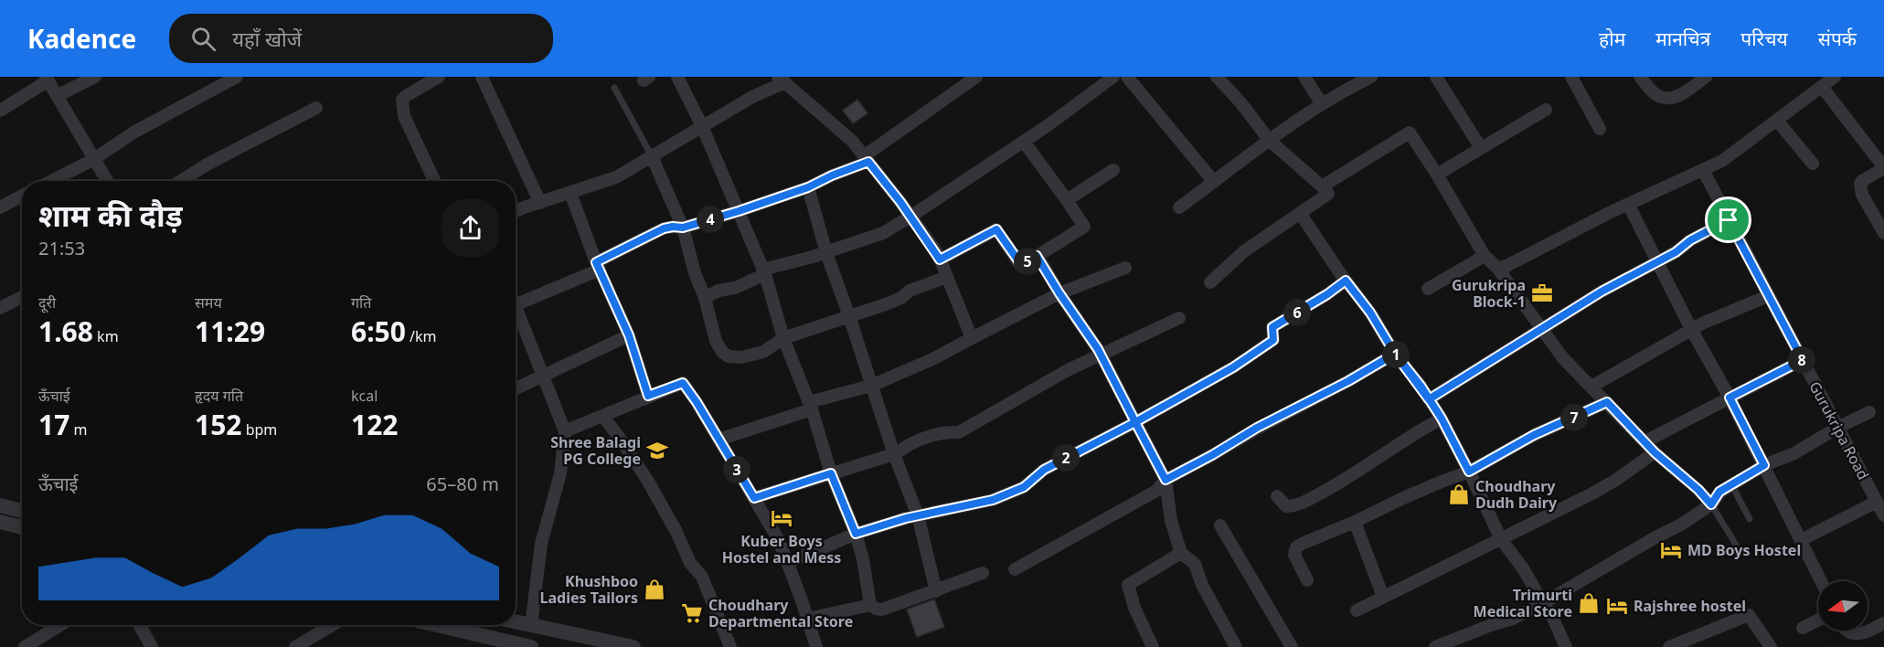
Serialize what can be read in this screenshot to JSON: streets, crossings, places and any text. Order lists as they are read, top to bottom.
{
  "streets": {
    "street": ["Gurukripa Road"]
  },
  "places": {
    "office": ["Gurukripa Block-1"],
    "school or university": ["Shree Balagi PG College"],
    "shop": ["Choudhary Dudh Dairy", "Khushboo Ladies Tailors", "Trimurti Medical Store"],
    "hotel": ["Kuber Boys Hostel and Mess", "MD Boys Hostel", "Rajshree hostel"],
    "supermarket": ["Choudhary Departmental Store"]
  },
  "north": "left",
  "page": {
    "header": "Kadence",
    "search": "यहाँ खोजें",
    "nav": [
      "होम",
      "मानचित्र",
      "परिचय",
      "संपर्क"
    ],
    "heading": ["शाम की दौड़", "21:53"],
    "pins": [
      "4",
      "5",
      "6",
      "1",
      "8",
      "7",
      "2",
      "3"
    ],
    "stats": [
      ["दूरी", "1.68 km"],
      ["समय", "11:29"],
      ["गति", "6:50 /km"],
      ["ऊँचाई", "17 m"],
      ["हृदय गति", "152 bpm"],
      ["kcal", "122"]
    ],
    "chart": ["ऊँचाई", "65–80 m"]
  }
}
